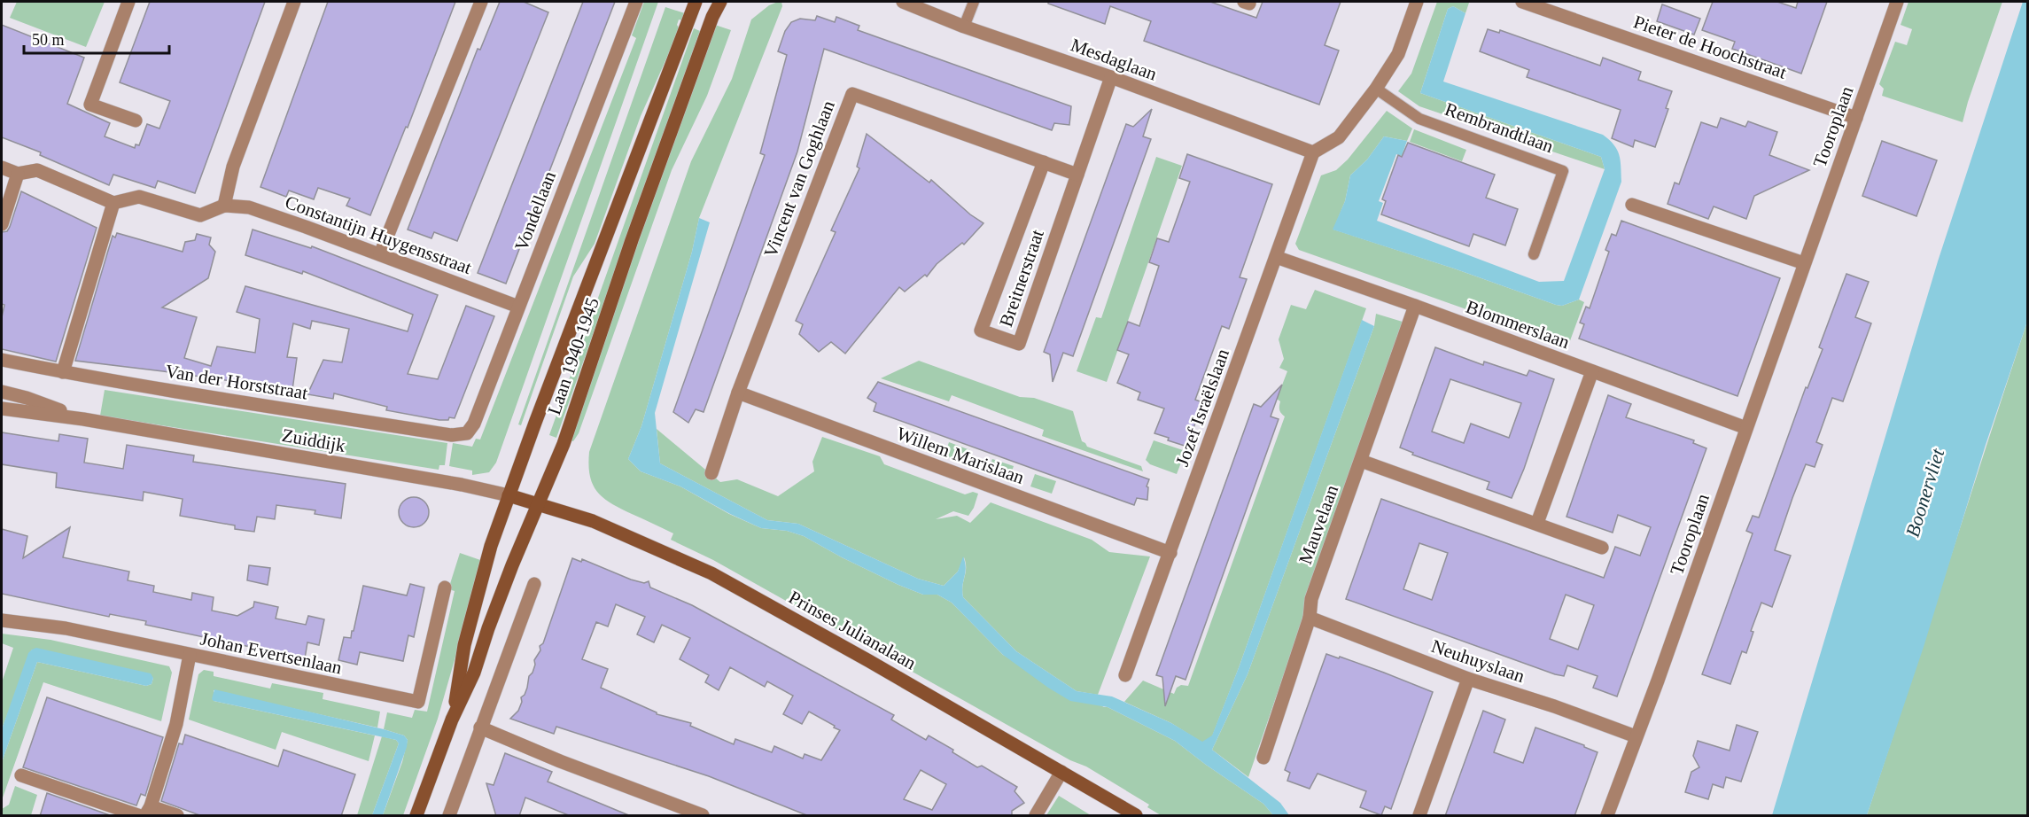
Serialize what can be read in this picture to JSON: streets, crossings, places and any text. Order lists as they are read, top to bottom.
{
  "streets": {
    "main road": ["Laan 1940-1945", "Zuiddijk", "Prinses Julianalaan"],
    "street": [
      "Pieter de Hoochstraat",
      "Mesdaglaan",
      "Tooroplaan",
      "Vincent van Goghlaan",
      "Vondellaan",
      "Constantijn Huygensstraat",
      "Breitnerstraat",
      "Blommerslaan",
      "Van der Horststraat",
      "Jozef Israëlslaan",
      "Willem Marislaan",
      "Mauvelaan",
      "Johan Evertsenlaan",
      "Neuhuyslaan"
    ],
    "lane": ["Rembrandtlaan"]
  },
  "crossings": [
    ["Pieter de Hoochstraat", "Tooroplaan"],
    ["Mesdaglaan", "Breitnerstraat"],
    ["Mesdaglaan", "Jozef Israëlslaan"],
    ["Tooroplaan", "Blommerslaan"],
    ["Tooroplaan", "Neuhuyslaan"],
    ["Vincent van Goghlaan", "Breitnerstraat"],
    ["Vincent van Goghlaan", "Willem Marislaan"],
    ["Vondellaan", "Constantijn Huygensstraat"],
    ["Vondellaan", "Van der Horststraat"],
    ["Blommerslaan", "Jozef Israëlslaan"],
    ["Blommerslaan", "Mauvelaan"],
    ["Laan 1940-1945", "Zuiddijk"],
    ["Laan 1940-1945", "Prinses Julianalaan"],
    ["Jozef Israëlslaan", "Willem Marislaan"],
    ["Zuiddijk", "Prinses Julianalaan"],
    ["Mauvelaan", "Neuhuyslaan"]
  ],
  "water": ["Boonervliet"],
  "scale_bar": "50 m"
}
